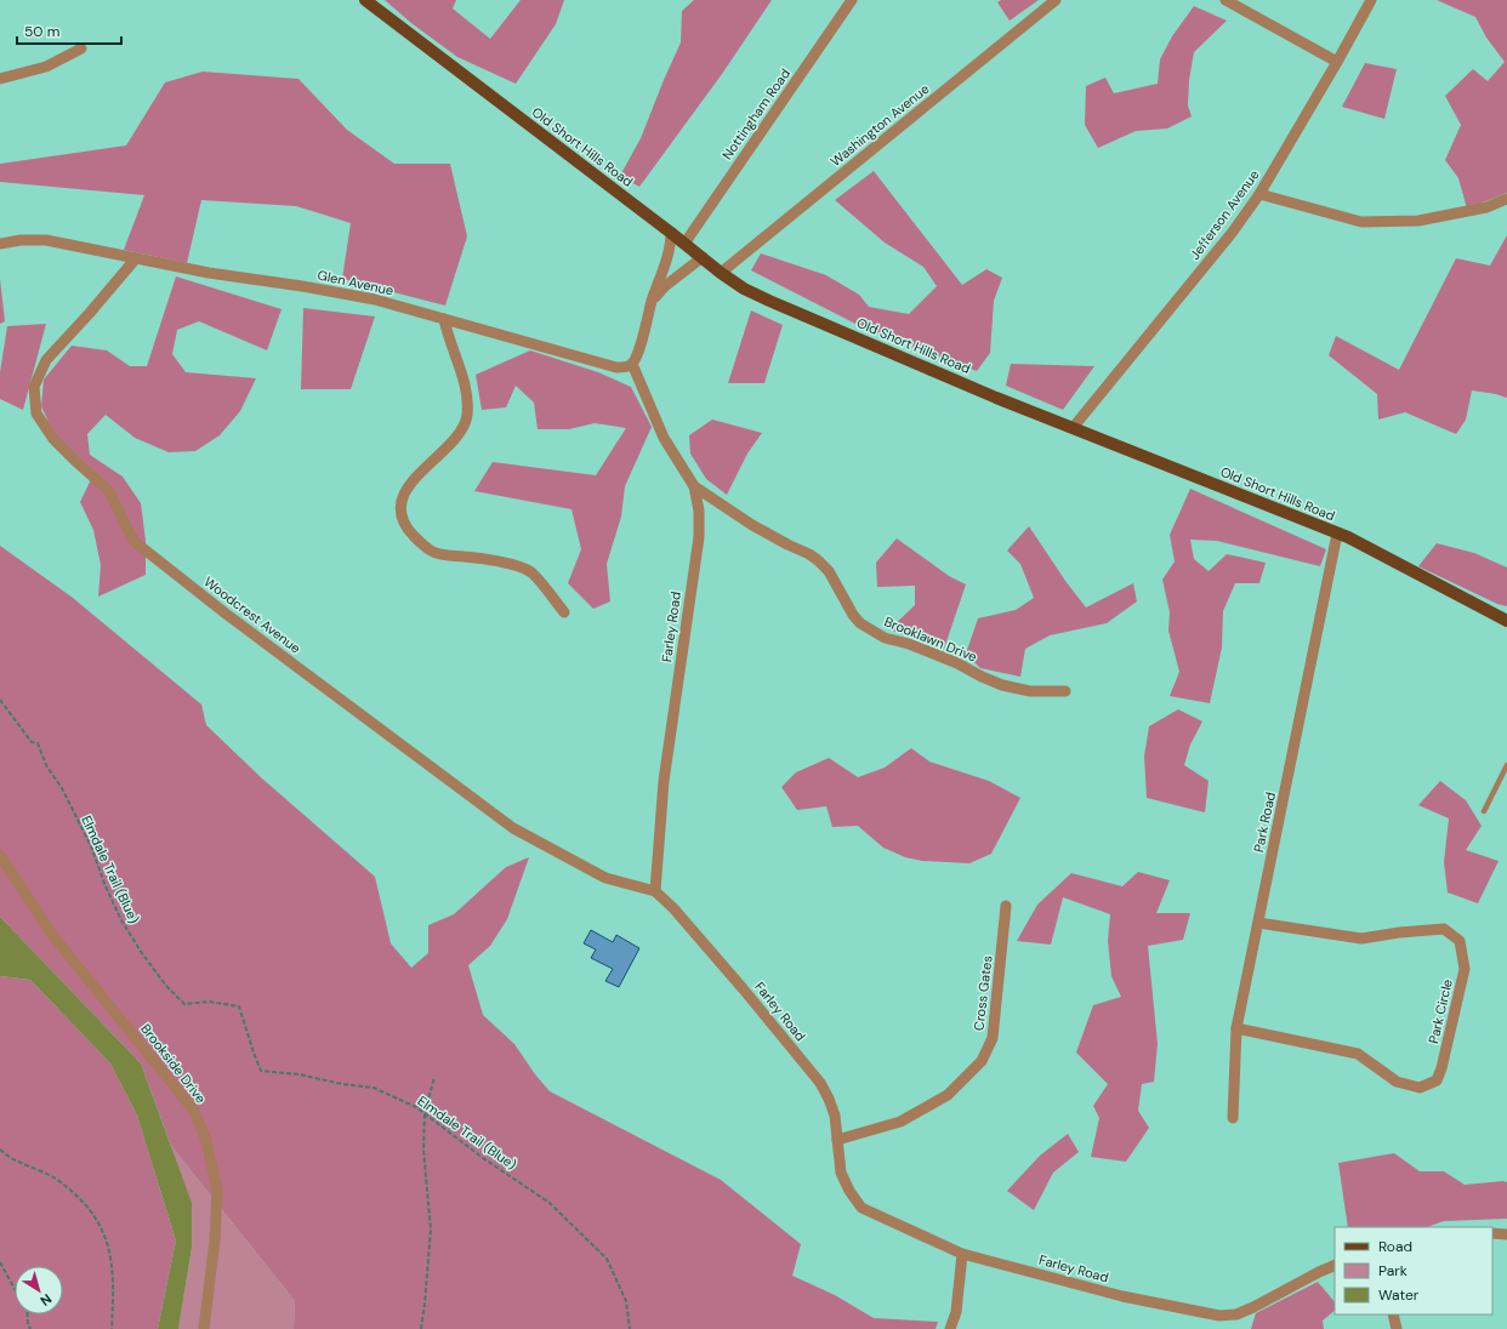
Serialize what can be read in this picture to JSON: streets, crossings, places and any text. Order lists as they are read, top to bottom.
{
  "streets": {
    "main road": ["Old Short Hills Road"],
    "street": [
      "Nottingham Road",
      "Washington Avenue",
      "Jefferson Avenue",
      "Glen Avenue",
      "Woodcrest Avenue",
      "Farley Road",
      "Brooklawn Drive",
      "Park Road",
      "Cross Gates",
      "Park Circle",
      "Brookside Drive"
    ],
    "path": ["Elmdale Trail (Blue)"]
  },
  "crossings": [
    ["Nottingham Road", "Old Short Hills Road"],
    ["Washington Avenue", "Old Short Hills Road"],
    ["Old Short Hills Road", "Jefferson Avenue"],
    ["Old Short Hills Road", "Park Road"],
    ["Glen Avenue", "Woodcrest Avenue"],
    ["Glen Avenue", "Farley Road"],
    ["Woodcrest Avenue", "Farley Road"],
    ["Farley Road", "Brooklawn Drive"],
    ["Farley Road", "Cross Gates"],
    ["Park Road", "Park Circle"]
  ],
  "legend": ["Road", "Park", "Water"],
  "scale_bar": "50 m",
  "north": "bottom right"
}
